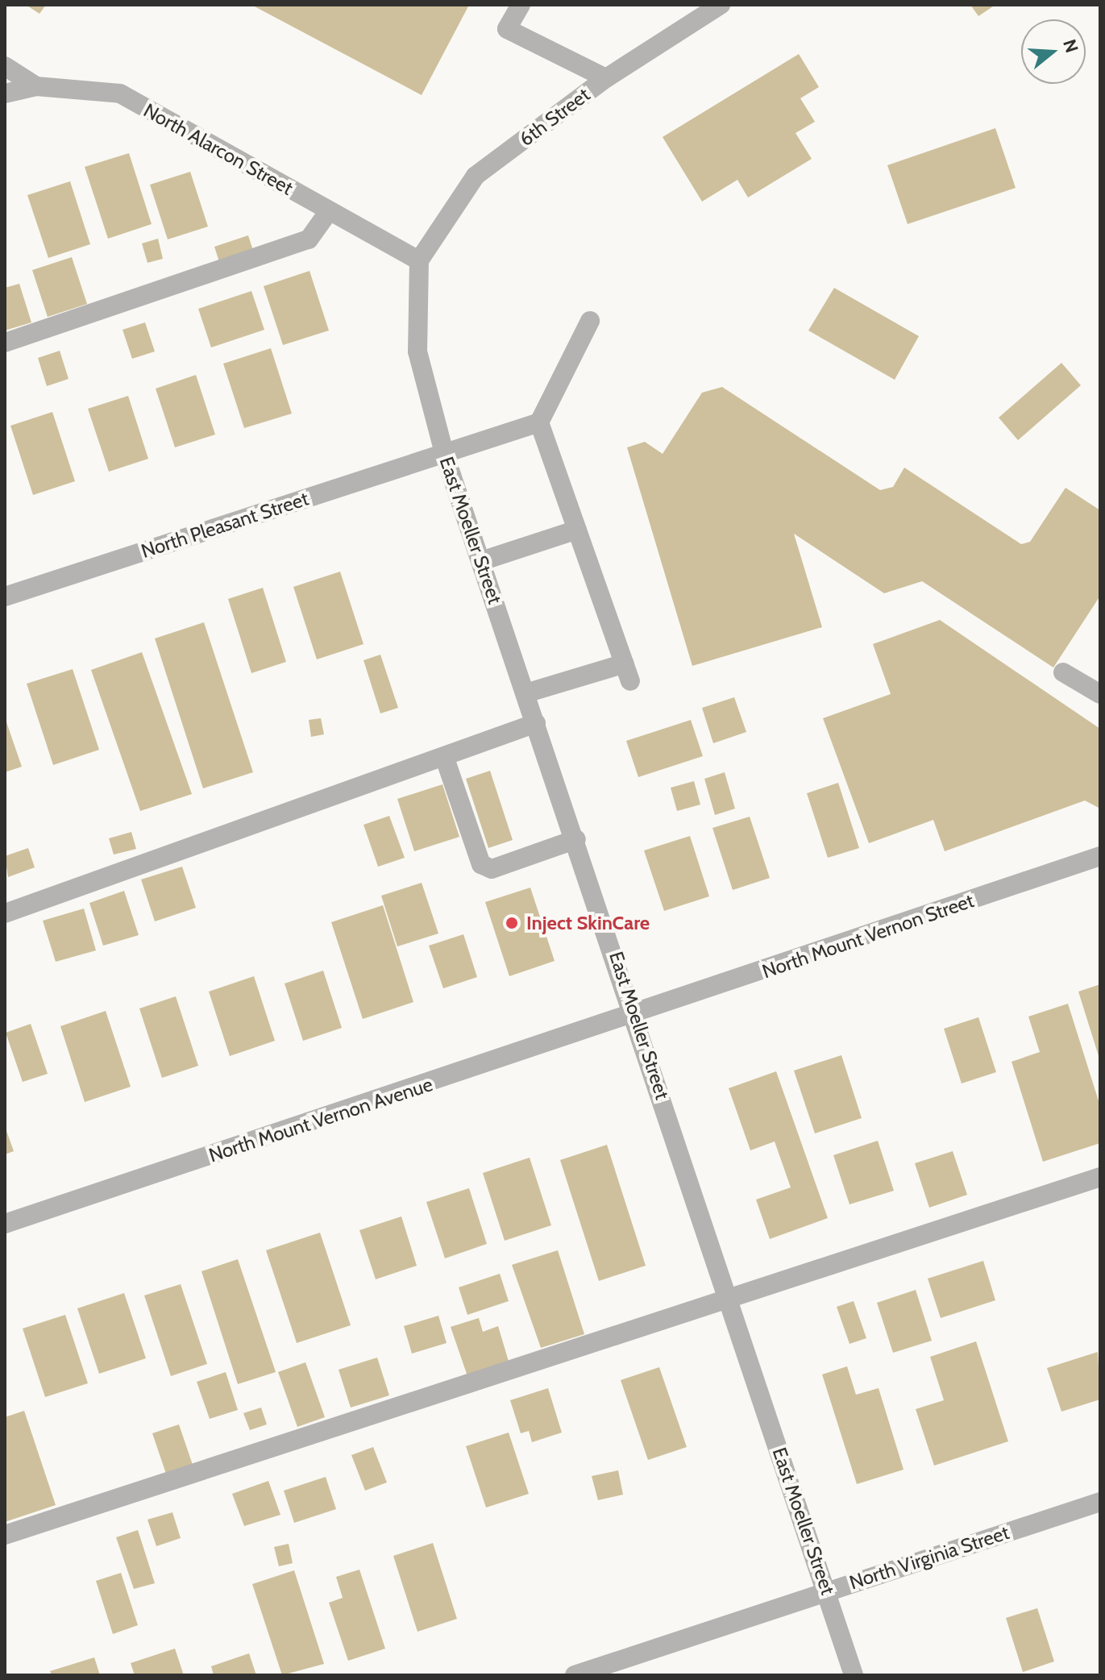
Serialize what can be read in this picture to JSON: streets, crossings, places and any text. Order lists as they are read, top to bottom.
{
  "streets": {
    "street": [
      "6th Street",
      "North Alarcon Street",
      "North Pleasant Street",
      "East Moeller Street",
      "North Mount Vernon Street",
      "North Mount Vernon Avenue",
      "North Virginia Street"
    ]
  },
  "crossings": [
    ["6th Street", "North Alarcon Street"],
    ["6th Street", "East Moeller Street"],
    ["North Alarcon Street", "East Moeller Street"],
    ["North Pleasant Street", "East Moeller Street"],
    ["East Moeller Street", "North Mount Vernon Street"],
    ["East Moeller Street", "North Mount Vernon Avenue"],
    ["East Moeller Street", "North Virginia Street"],
    ["North Mount Vernon Street", "North Mount Vernon Avenue"]
  ],
  "places": ["Inject SkinCare"],
  "north": "right"
}
